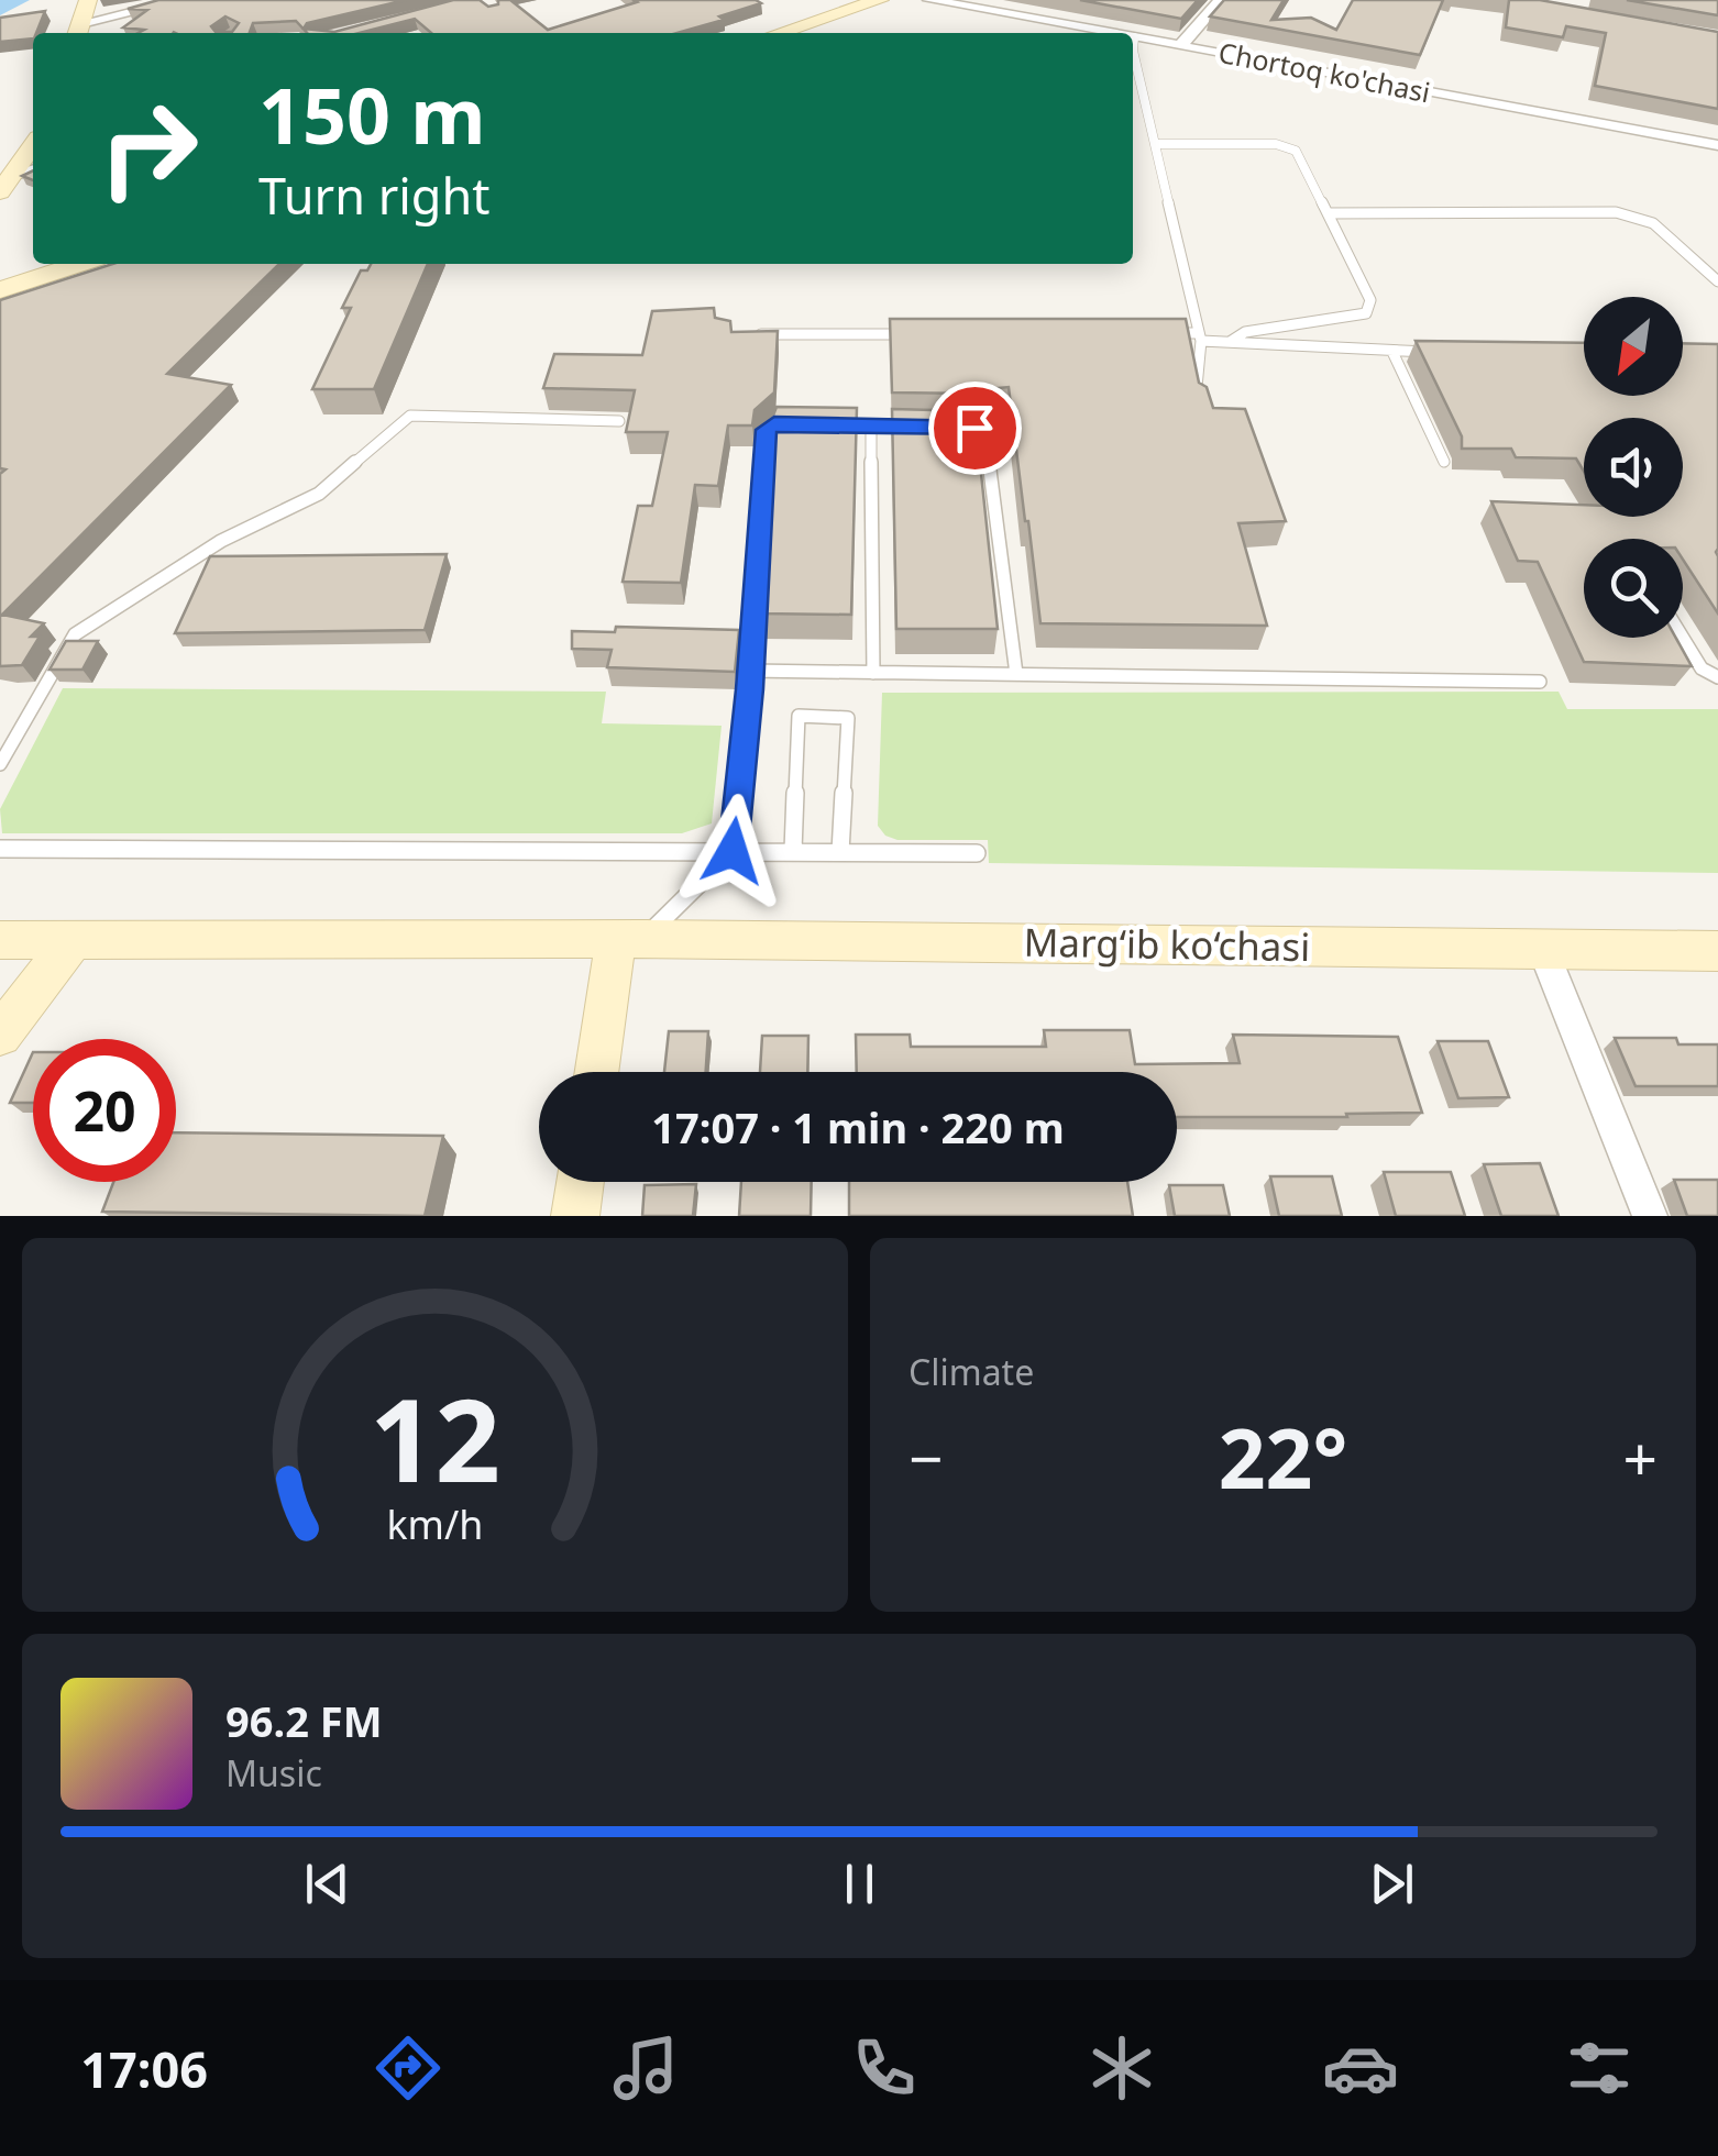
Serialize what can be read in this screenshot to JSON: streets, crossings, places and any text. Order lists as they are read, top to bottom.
{
  "streets": {
    "street": ["Chortoq ko'chasi", "Marg‘ib ko‘chasi"]
  },
  "north": "bottom left",
  "page": {
    "turn": ["150 m", "Turn right"],
    "limit": "20",
    "trip": "17:07 · 1 min · 220 m",
    "tile": "Climate",
    "heat": ["−", "22°", "+"],
    "song": ["96.2 FM", "Music"],
    "tabs": "17:06",
    "gauge": ["12", "km/h"]
  }
}
